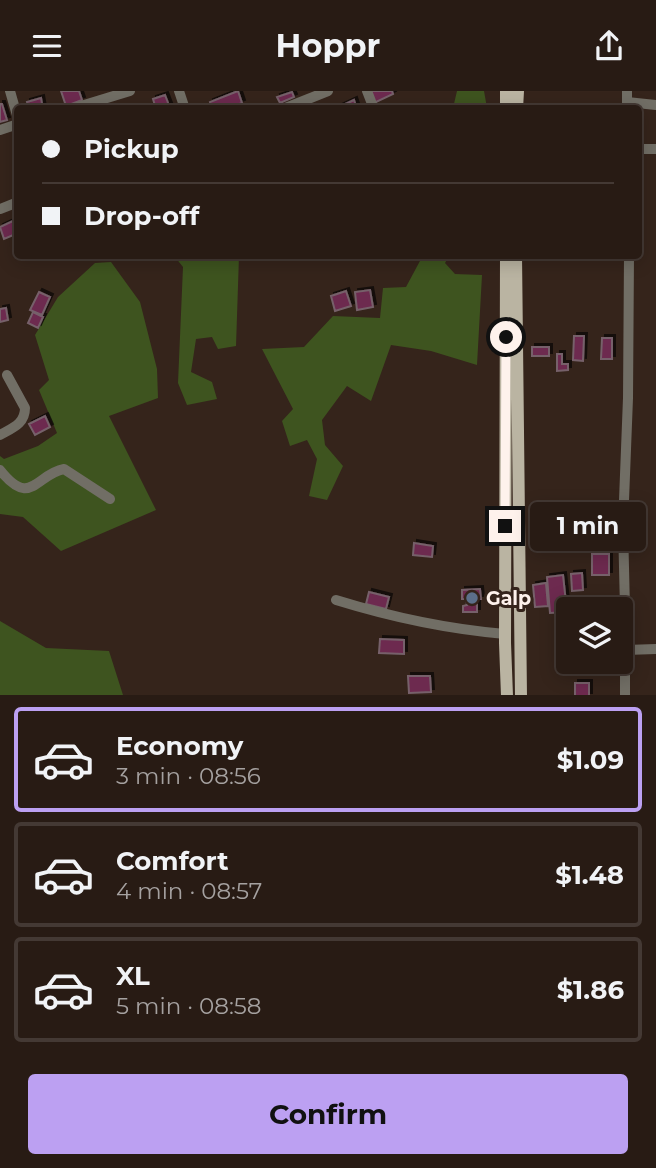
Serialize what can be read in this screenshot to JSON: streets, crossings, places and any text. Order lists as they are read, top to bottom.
{
  "places": ["Galp"],
  "page": {
    "header": "Hoppr",
    "banner": ["Pickup", "Drop-off"],
    "bubble": "1 min",
    "list": [
      {
        "name": "Economy",
        "note": "3 min · 08:56",
        "value": "$1.09"
      },
      {
        "name": "Comfort",
        "note": "4 min · 08:57",
        "value": "$1.48"
      },
      {
        "name": "XL",
        "note": "5 min · 08:58",
        "value": "$1.86"
      }
    ],
    "buttons": "Confirm"
  }
}
